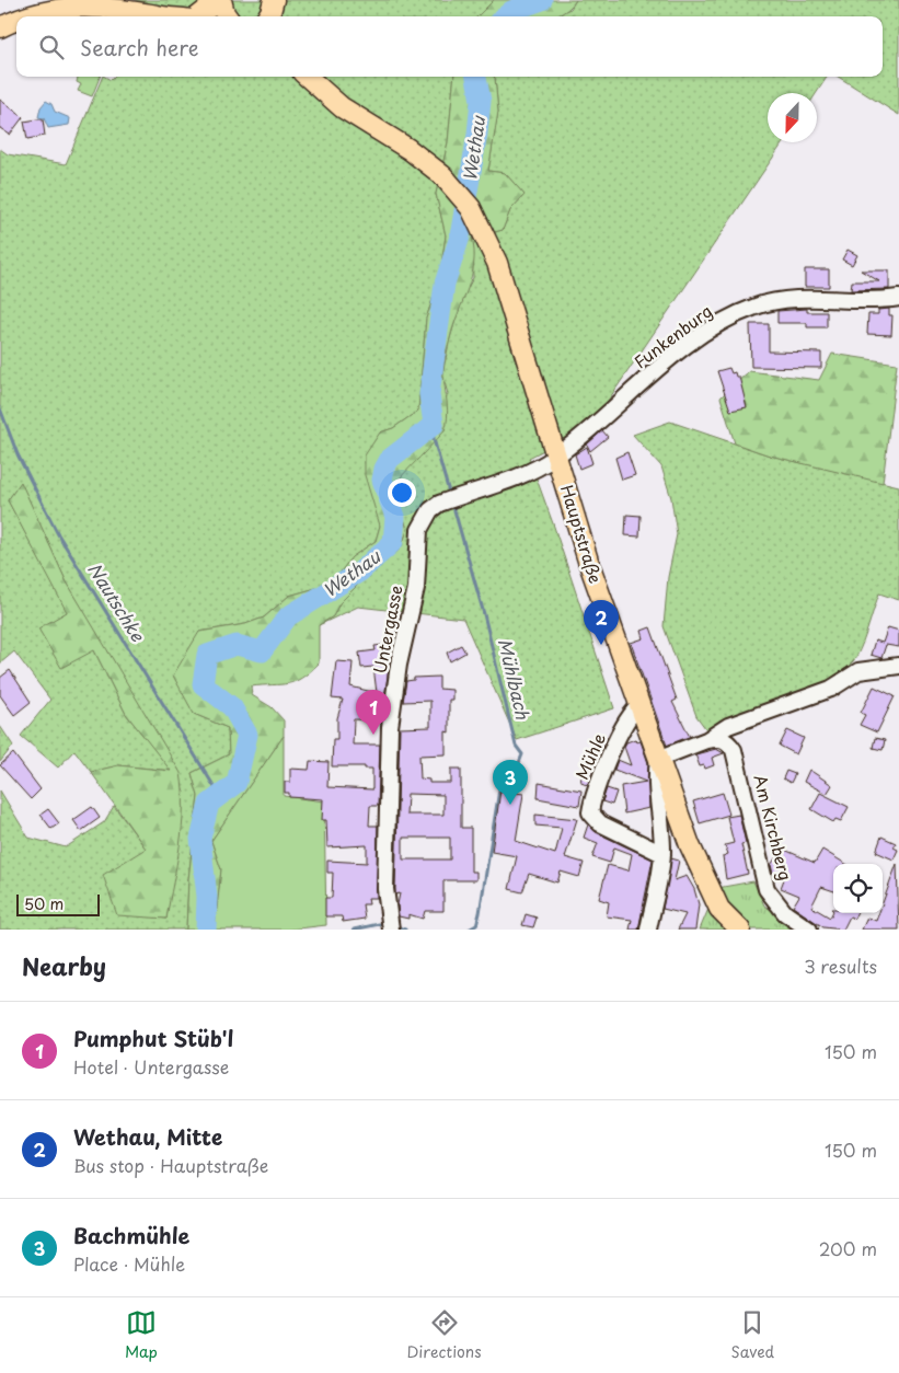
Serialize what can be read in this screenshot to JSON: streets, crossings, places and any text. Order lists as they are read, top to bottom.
{
  "streets": {
    "main road": ["Hauptstraße"],
    "street": [
      "Funkenburg",
      "Untergasse",
      "Mühle",
      "Am Kirchberg"
    ]
  },
  "crossings": [
    ["Funkenburg", "Hauptstraße"],
    ["Funkenburg", "Untergasse"],
    ["Hauptstraße", "Untergasse"],
    ["Hauptstraße", "Mühle"]
  ],
  "water": ["Wethau", "Nautschke", "Mühlbach"],
  "scale_bar": "50 m",
  "north": "bottom",
  "page": {
    "search": "Search here",
    "pins": ["2", "1", "3"],
    "scale": "50 m",
    "heading": ["Nearby", "3 results"],
    "list": [
      {
        "mark": "1",
        "name": "Pumphut Stüb'l",
        "note": "Hotel · Untergasse",
        "value": "150 m"
      },
      {
        "mark": "2",
        "name": "Wethau, Mitte",
        "note": "Bus stop · Hauptstraße",
        "value": "150 m"
      },
      {
        "mark": "3",
        "name": "Bachmühle",
        "note": "Place · Mühle",
        "value": "200 m"
      }
    ],
    "nav": ["Map", "Directions", "Saved"]
  }
}
